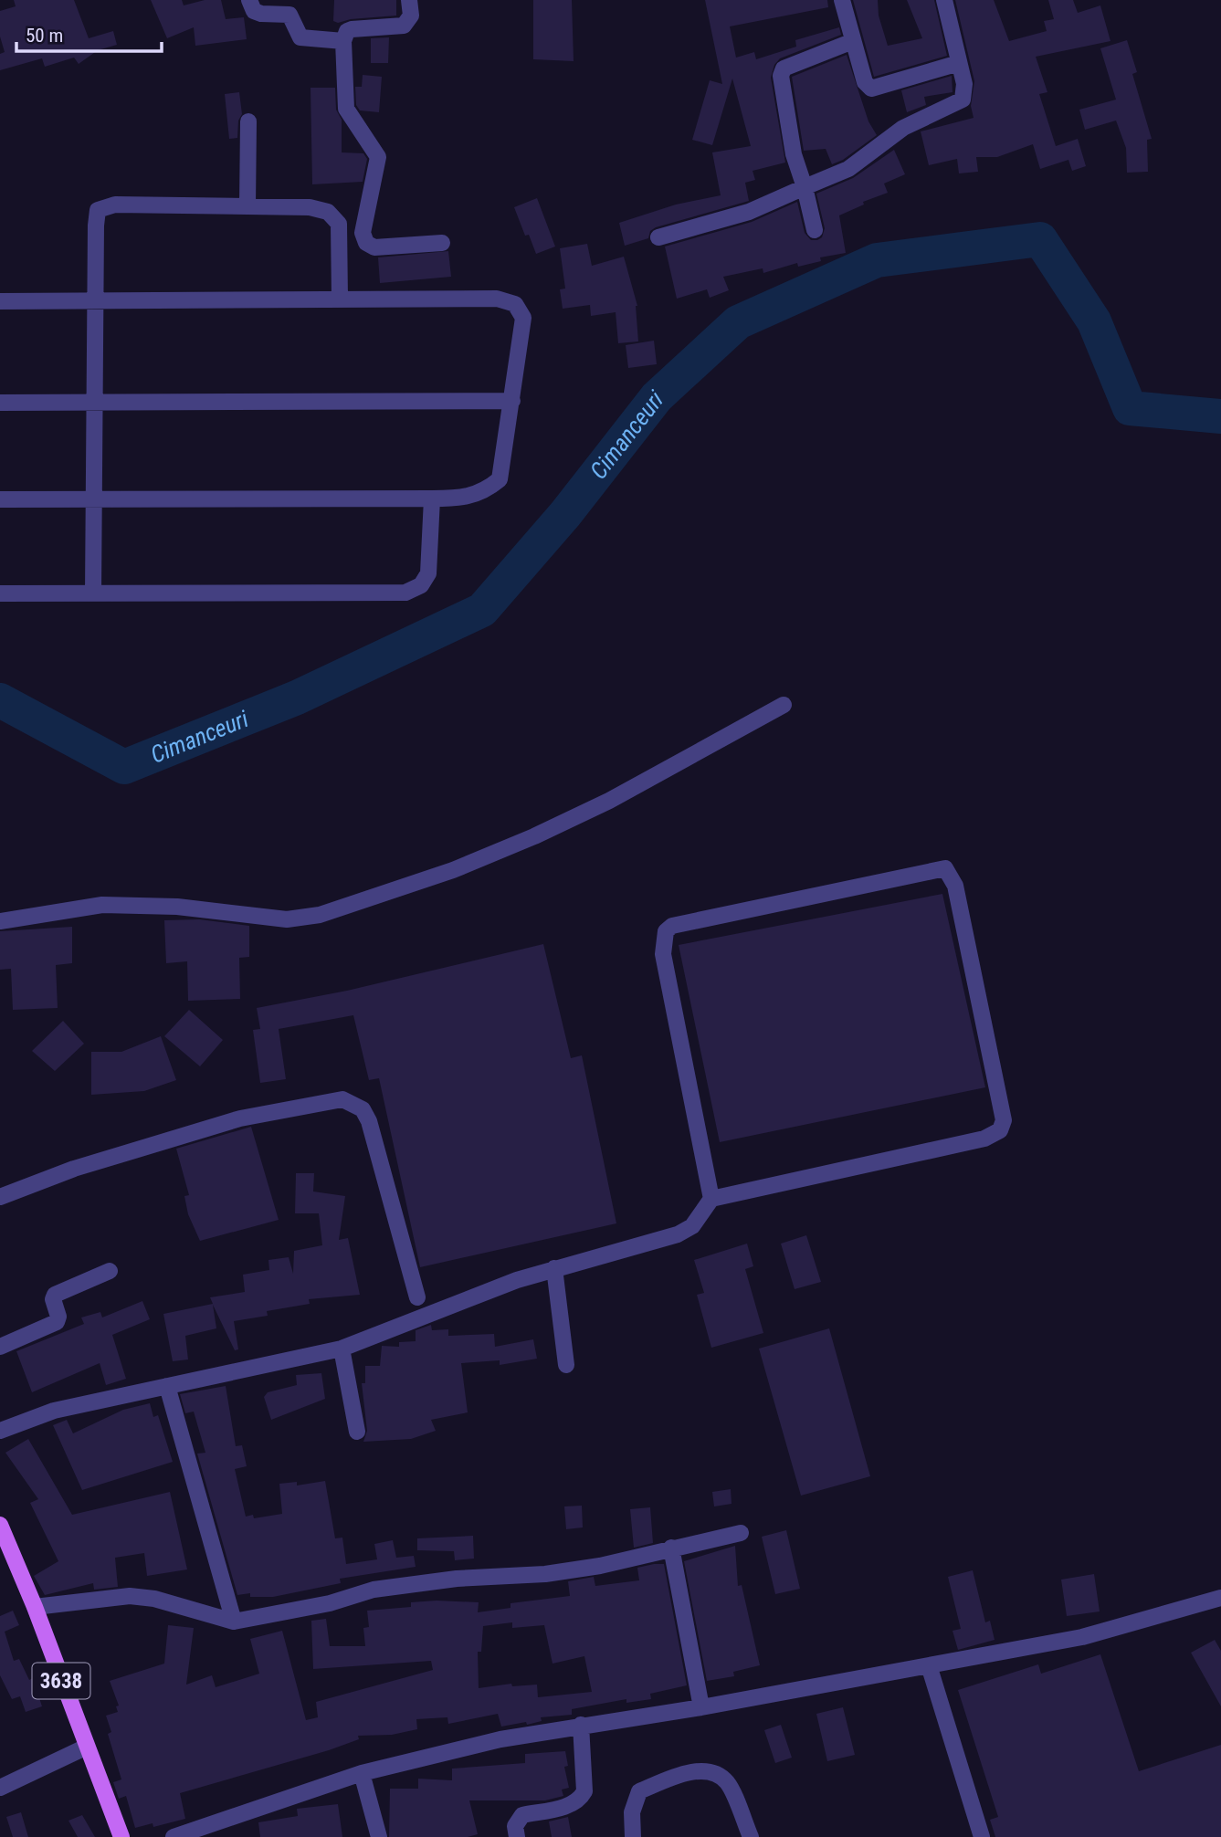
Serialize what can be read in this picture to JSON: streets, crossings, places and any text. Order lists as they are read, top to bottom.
{
  "streets": {
    "main road": ["3638"]
  },
  "water": ["Cimanceuri"],
  "scale_bar": "50 m"
}
